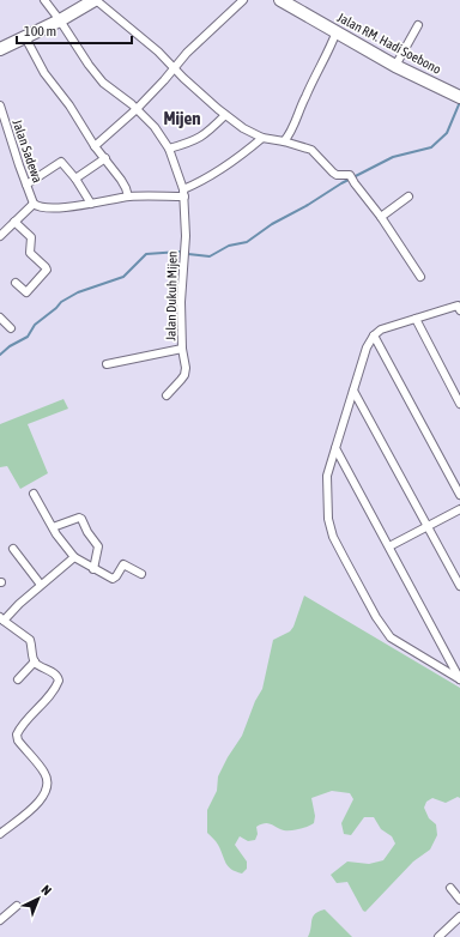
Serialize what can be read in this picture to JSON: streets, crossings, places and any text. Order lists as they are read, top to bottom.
{
  "streets": {
    "main road": ["Jalan RM. Hadi Soebono"],
    "street": ["Jalan Sadewa", "Jalan Dukuh Mijen"]
  },
  "districts": ["Mijen"],
  "scale_bar": "100 m",
  "north": "top right"
}
